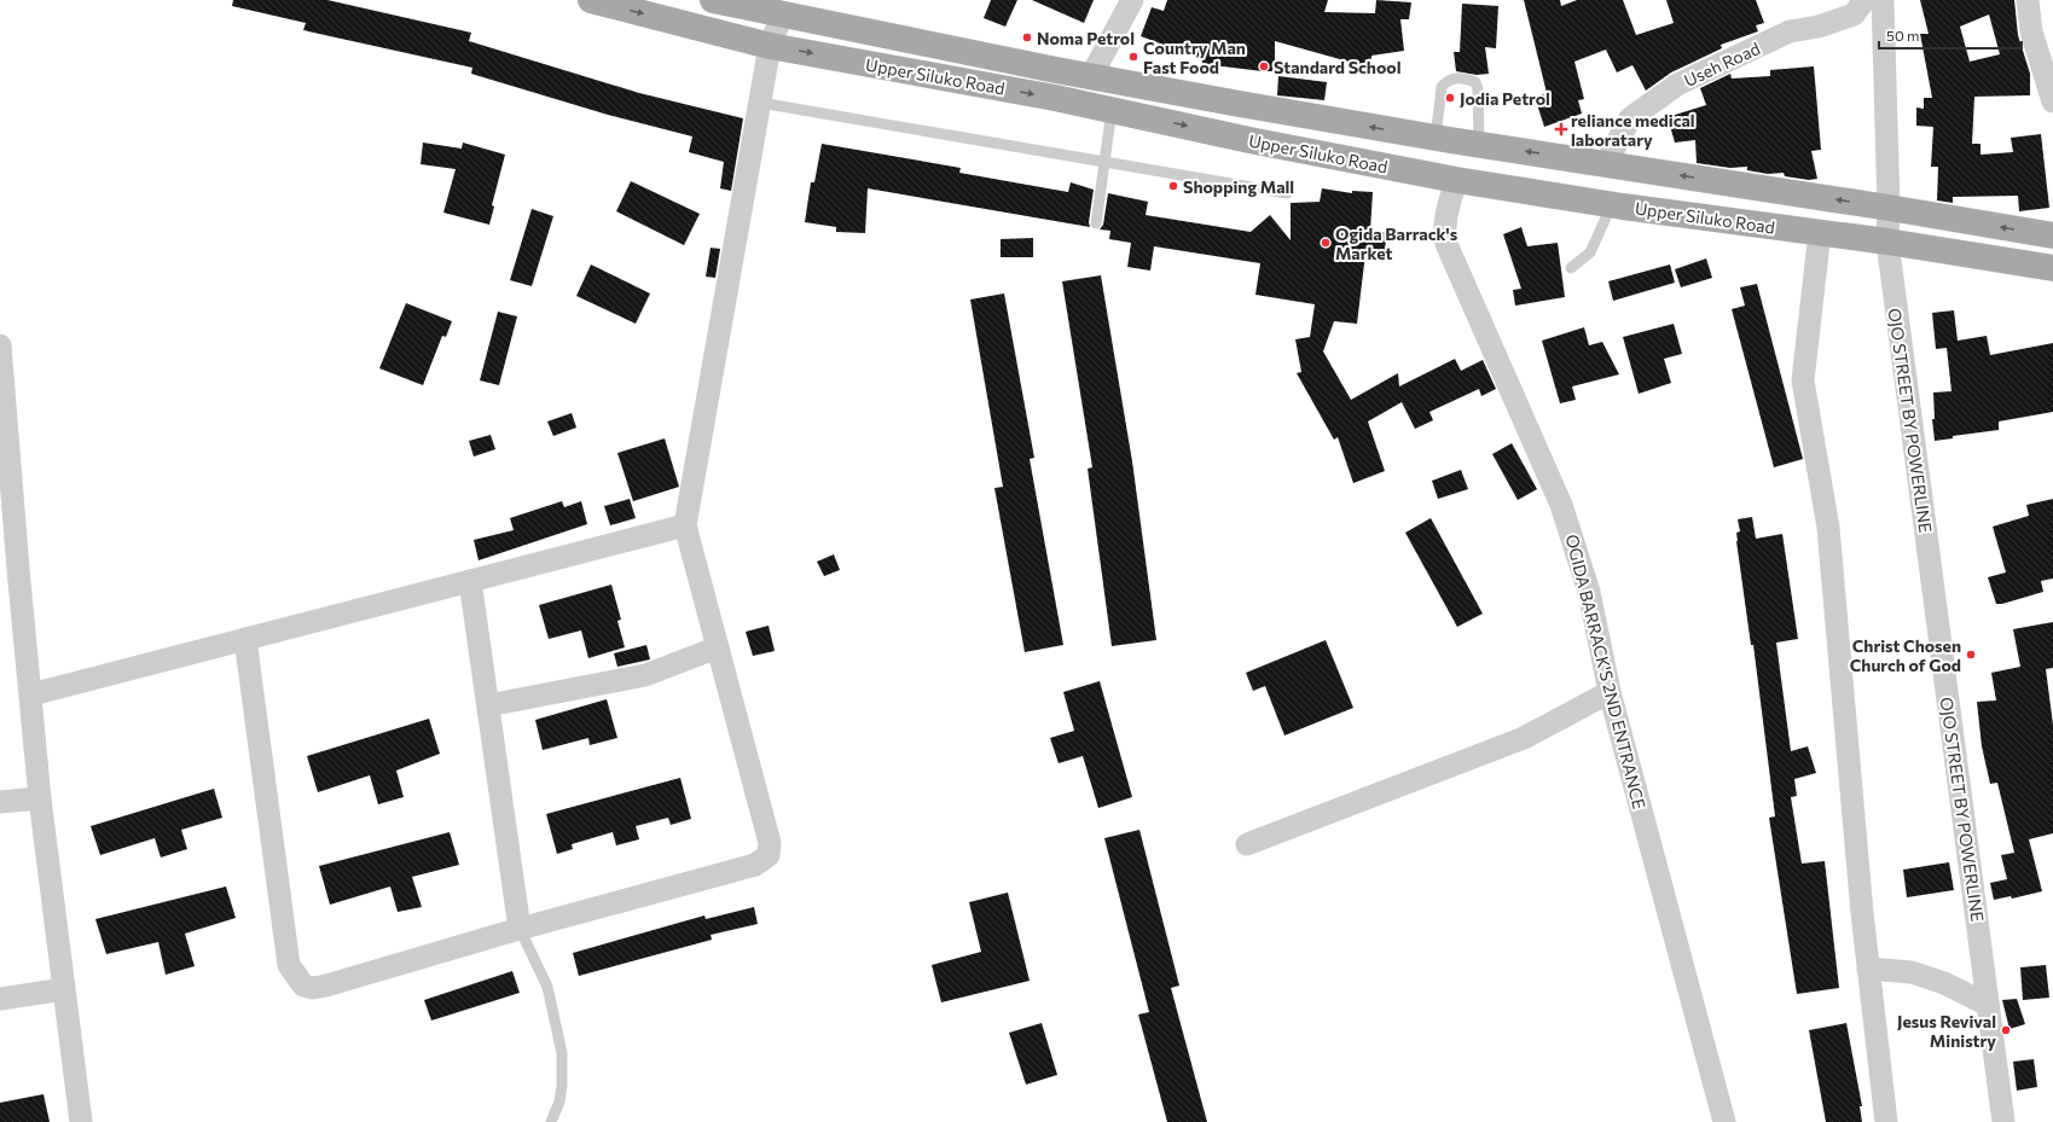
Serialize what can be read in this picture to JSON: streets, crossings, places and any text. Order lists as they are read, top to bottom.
{
  "streets": {
    "main road": ["Upper Siluko Road"],
    "street": ["Useh Road", "OJO STREET BY POWERLINE", "OGIDA BARRACK'S 2ND ENTRANCE"]
  },
  "crossings": [
    ["Useh Road", "Upper Siluko Road"],
    ["Upper Siluko Road", "OJO STREET BY POWERLINE"],
    ["Upper Siluko Road", "OGIDA BARRACK'S 2ND ENTRANCE"]
  ],
  "places": {
    "other": [
      "Noma Petrol",
      "Country Man Fast Food",
      "Standard School",
      "Jodia Petrol",
      "Shopping Mall",
      "Ogida Barrack's Market",
      "Christ Chosen Church of God",
      "Jesus Revival Ministry"
    ],
    "health": ["reliance medical laboratary"]
  },
  "scale_bar": "50 m"
}
